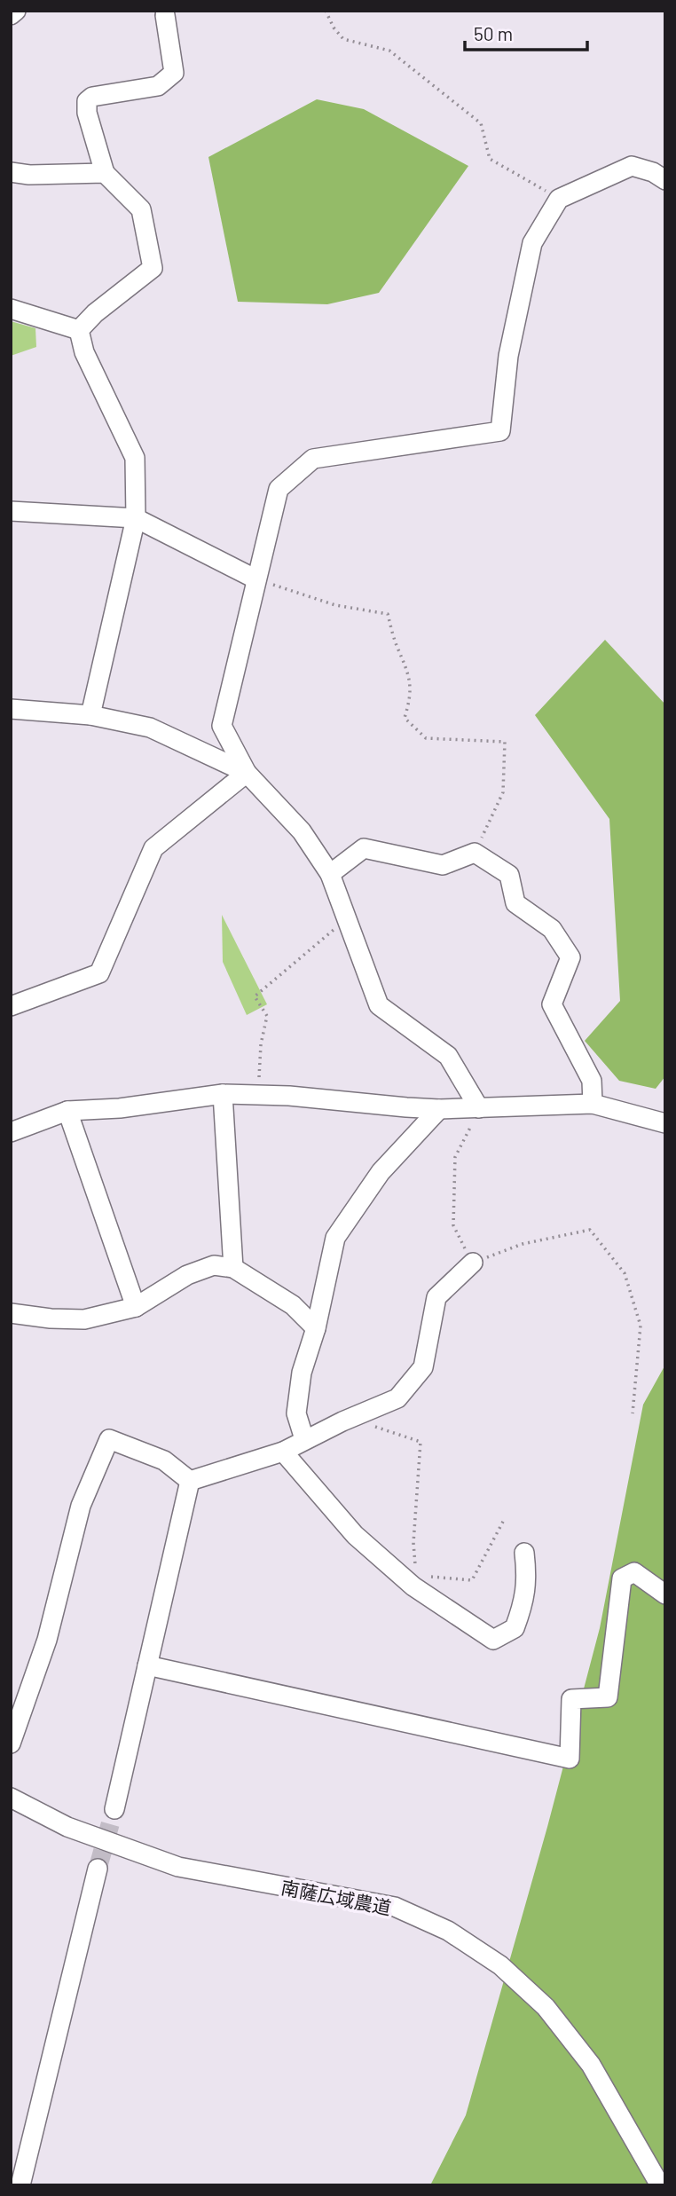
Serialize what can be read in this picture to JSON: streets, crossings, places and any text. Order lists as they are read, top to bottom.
{
  "streets": {
    "street": ["南薩広域農道"]
  },
  "scale_bar": "50 m"
}
